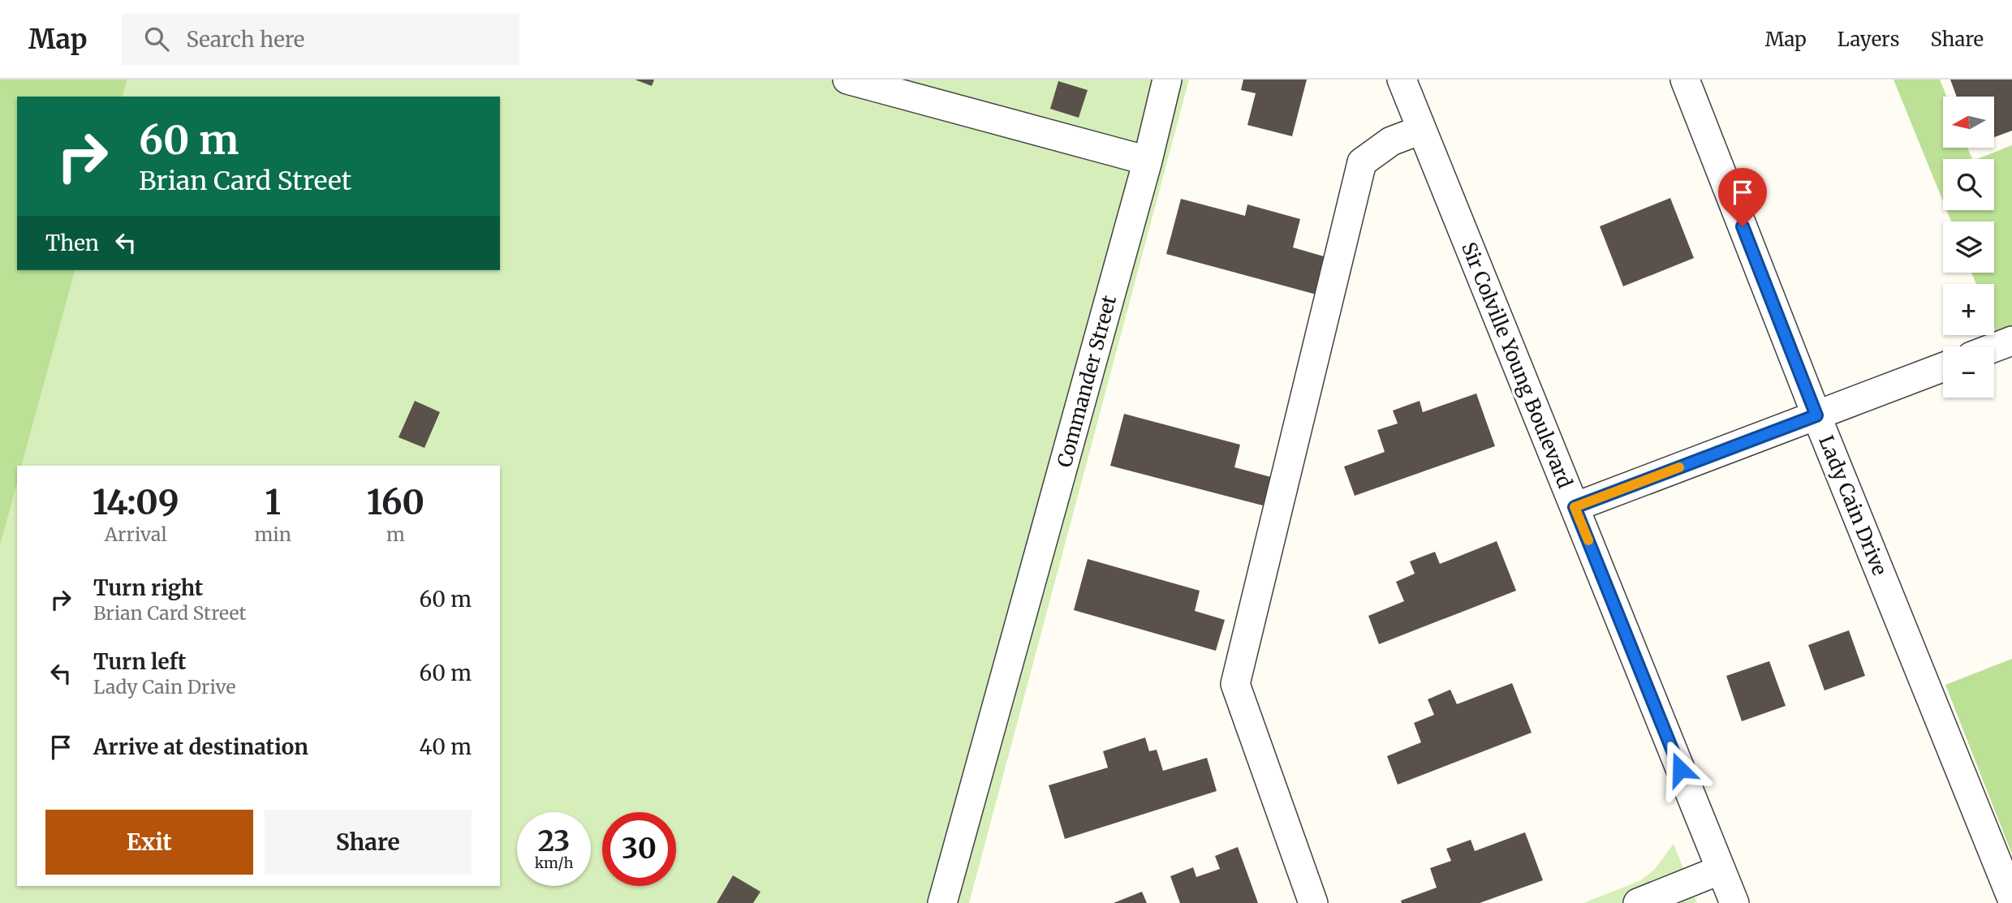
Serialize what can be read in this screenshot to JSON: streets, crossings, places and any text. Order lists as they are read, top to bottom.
{
  "streets": {
    "street": ["Sir Colville Young Boulevard", "Commander Street", "Lady Cain Drive"]
  },
  "north": "left",
  "page": {
    "header": "Map",
    "search": "Search here",
    "nav": ["Map", "Layers", "Share"],
    "map_buttons": ["+", "−"],
    "turn": ["60 m", "Brian Card Street"],
    "then": "Then",
    "eta": [
      "14:09",
      "Arrival",
      "1",
      "min",
      "160",
      "m"
    ],
    "list": [
      {
        "name": "Turn right",
        "note": "Brian Card Street",
        "value": "60 m"
      },
      {
        "name": "Turn left",
        "note": "Lady Cain Drive",
        "value": "60 m"
      },
      {
        "name": "Arrive at destination",
        "value": "40 m"
      }
    ],
    "buttons": ["Exit", "Share"],
    "speed": "23 km/h",
    "limit": "30"
  }
}
